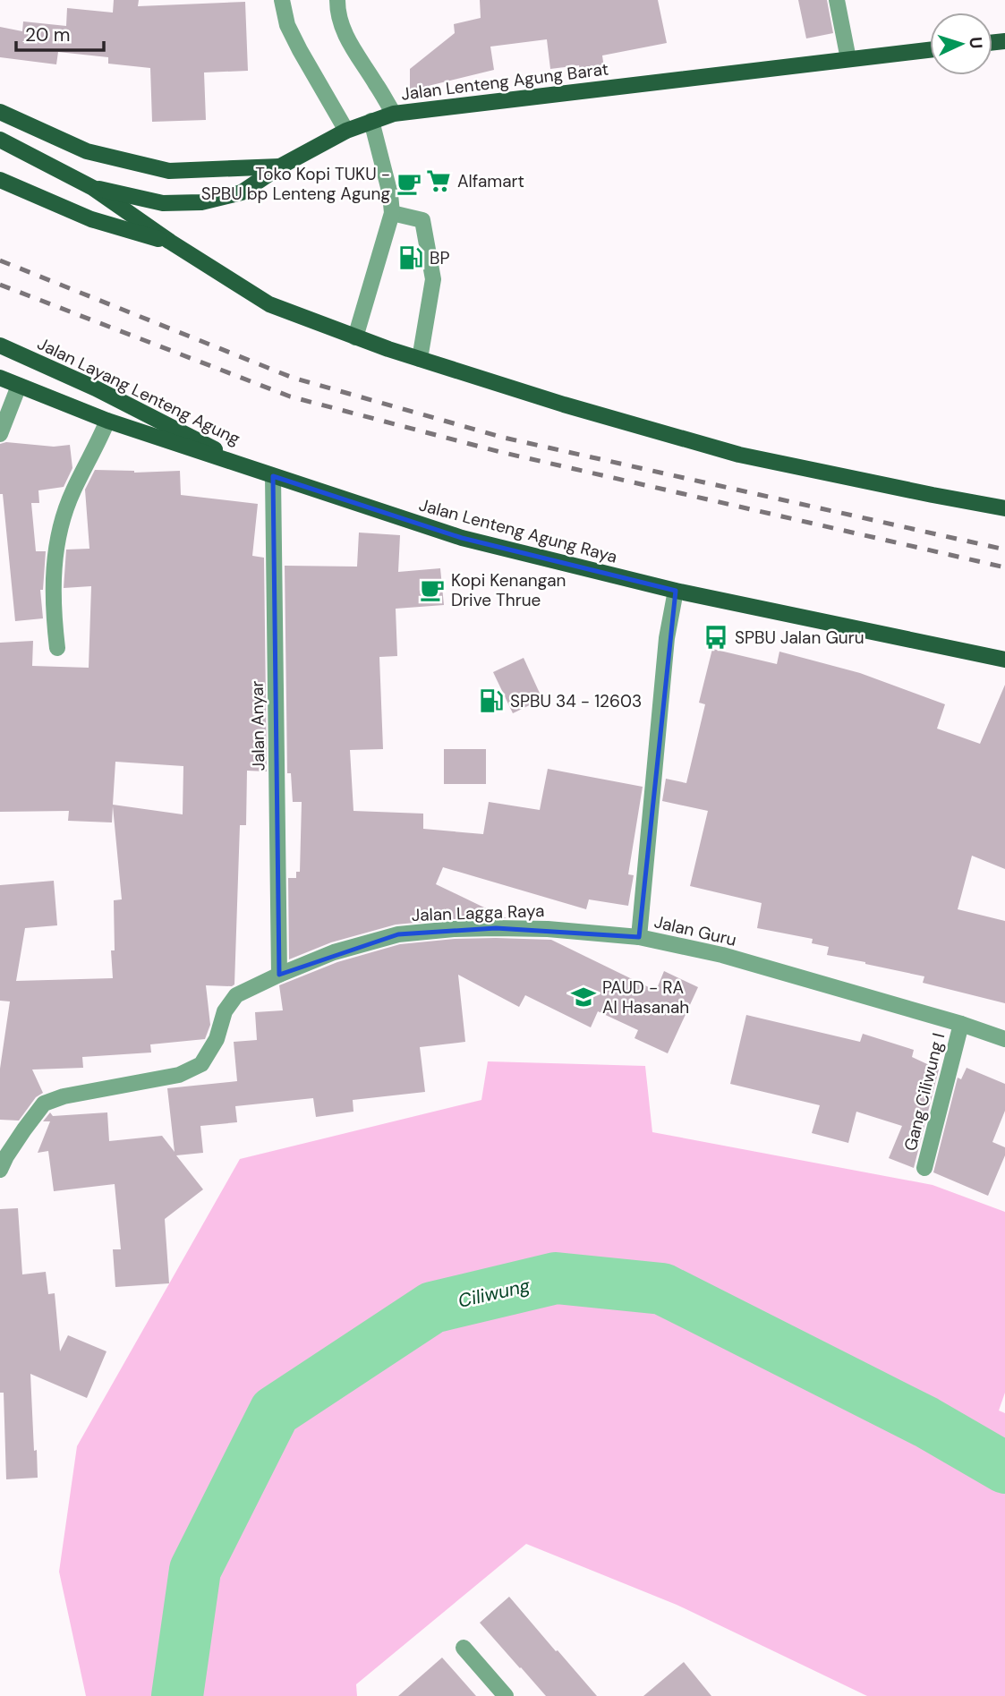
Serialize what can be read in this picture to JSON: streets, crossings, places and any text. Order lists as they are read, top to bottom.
{
  "streets": {
    "main road": ["Jalan Lenteng Agung Barat", "Jalan Layang Lenteng Agung", "Jalan Lenteng Agung Raya"],
    "street": [
      "Jalan Anyar",
      "Jalan Lagga Raya",
      "Jalan Guru",
      "Gang Ciliwung I"
    ]
  },
  "crossings": [
    ["Jalan Layang Lenteng Agung", "Jalan Lenteng Agung Raya"],
    ["Jalan Layang Lenteng Agung", "Jalan Anyar"],
    ["Jalan Lenteng Agung Raya", "Jalan Anyar"],
    ["Jalan Lenteng Agung Raya", "Jalan Guru"],
    ["Jalan Anyar", "Jalan Lagga Raya"],
    ["Jalan Lagga Raya", "Jalan Guru"],
    ["Jalan Guru", "Gang Ciliwung I"]
  ],
  "water": ["Ciliwung"],
  "places": {
    "supermarket": ["Alfamart"],
    "cafe": ["Toko Kopi TUKU - SPBU bp Lenteng Agung", "Kopi Kenangan Drive Thrue"],
    "fuel station": ["BP", "SPBU 34 - 12603"],
    "bus stop": ["SPBU Jalan Guru"],
    "school or university": ["PAUD - RA Al Hasanah"]
  },
  "scale_bar": "20 m",
  "north": "right"
}
